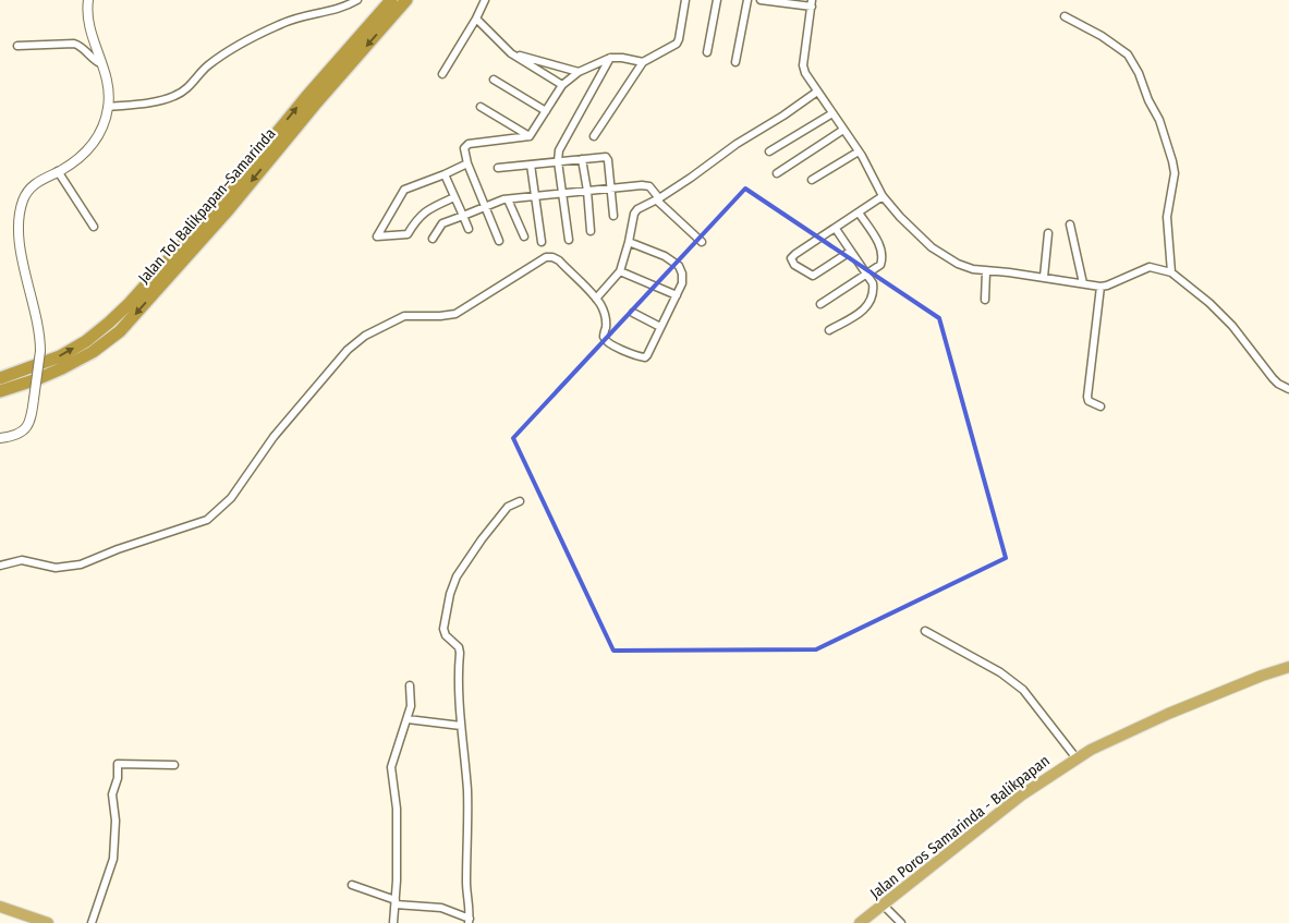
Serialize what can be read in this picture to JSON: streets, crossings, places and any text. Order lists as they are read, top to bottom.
{
  "streets": {
    "highway": ["Jalan Tol Balikpapan–Samarinda", "Jalan Poros Samarinda - Balikpapan"]
  }
}
